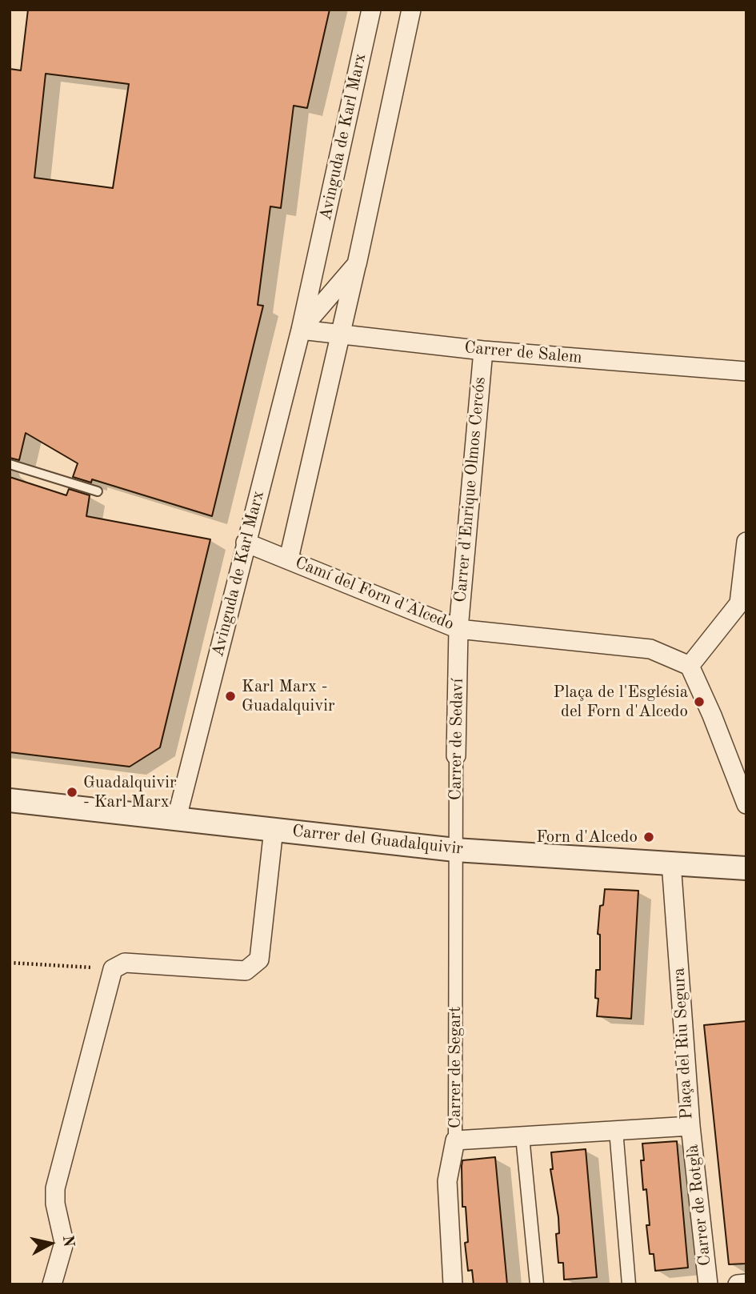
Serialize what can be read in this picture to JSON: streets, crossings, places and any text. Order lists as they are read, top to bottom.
{
  "streets": {
    "street": [
      "Avinguda de Karl Marx",
      "Carrer de Salem",
      "Carrer d'Enrique Olmos Cercós",
      "Camí del Forn d'Alcedo",
      "Carrer de Sedaví",
      "Carrer del Guadalquivir",
      "Plaça del Riu Segura",
      "Carrer de Segart",
      "Carrer de Rotglà"
    ]
  },
  "crossings": [
    ["Avinguda de Karl Marx", "Carrer de Salem"],
    ["Avinguda de Karl Marx", "Camí del Forn d'Alcedo"],
    ["Avinguda de Karl Marx", "Carrer del Guadalquivir"],
    ["Carrer de Salem", "Carrer d'Enrique Olmos Cercós"],
    ["Carrer d'Enrique Olmos Cercós", "Camí del Forn d'Alcedo"],
    ["Carrer d'Enrique Olmos Cercós", "Carrer de Sedaví"],
    ["Camí del Forn d'Alcedo", "Carrer de Sedaví"],
    ["Carrer de Sedaví", "Carrer del Guadalquivir"],
    ["Carrer de Sedaví", "Carrer de Segart"],
    ["Carrer del Guadalquivir", "Plaça del Riu Segura"],
    ["Carrer del Guadalquivir", "Carrer de Segart"],
    ["Plaça del Riu Segura", "Carrer de Segart"],
    ["Plaça del Riu Segura", "Carrer de Rotglà"]
  ],
  "places": [
    "Karl Marx - Guadalquivir",
    "Plaça de l'Església del Forn d'Alcedo",
    "Guadalquivir - Karl Marx",
    "Forn d'Alcedo"
  ],
  "north": "right"
}
